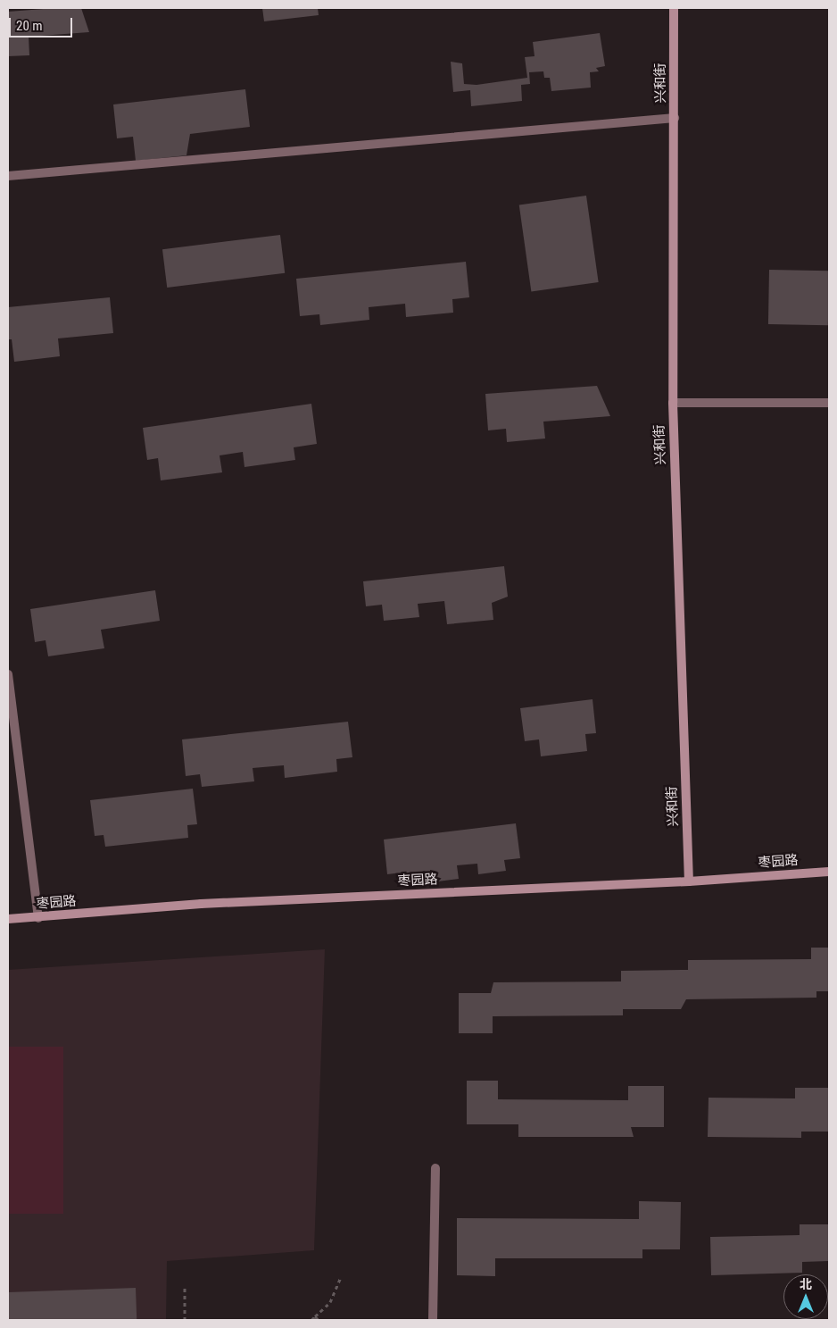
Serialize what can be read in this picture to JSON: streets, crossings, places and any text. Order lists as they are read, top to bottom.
{
  "streets": {
    "street": ["兴和街", "枣园路"]
  },
  "crossings": [
    ["兴和街", "枣园路"]
  ],
  "scale_bar": "20 m",
  "north": "top"
}
